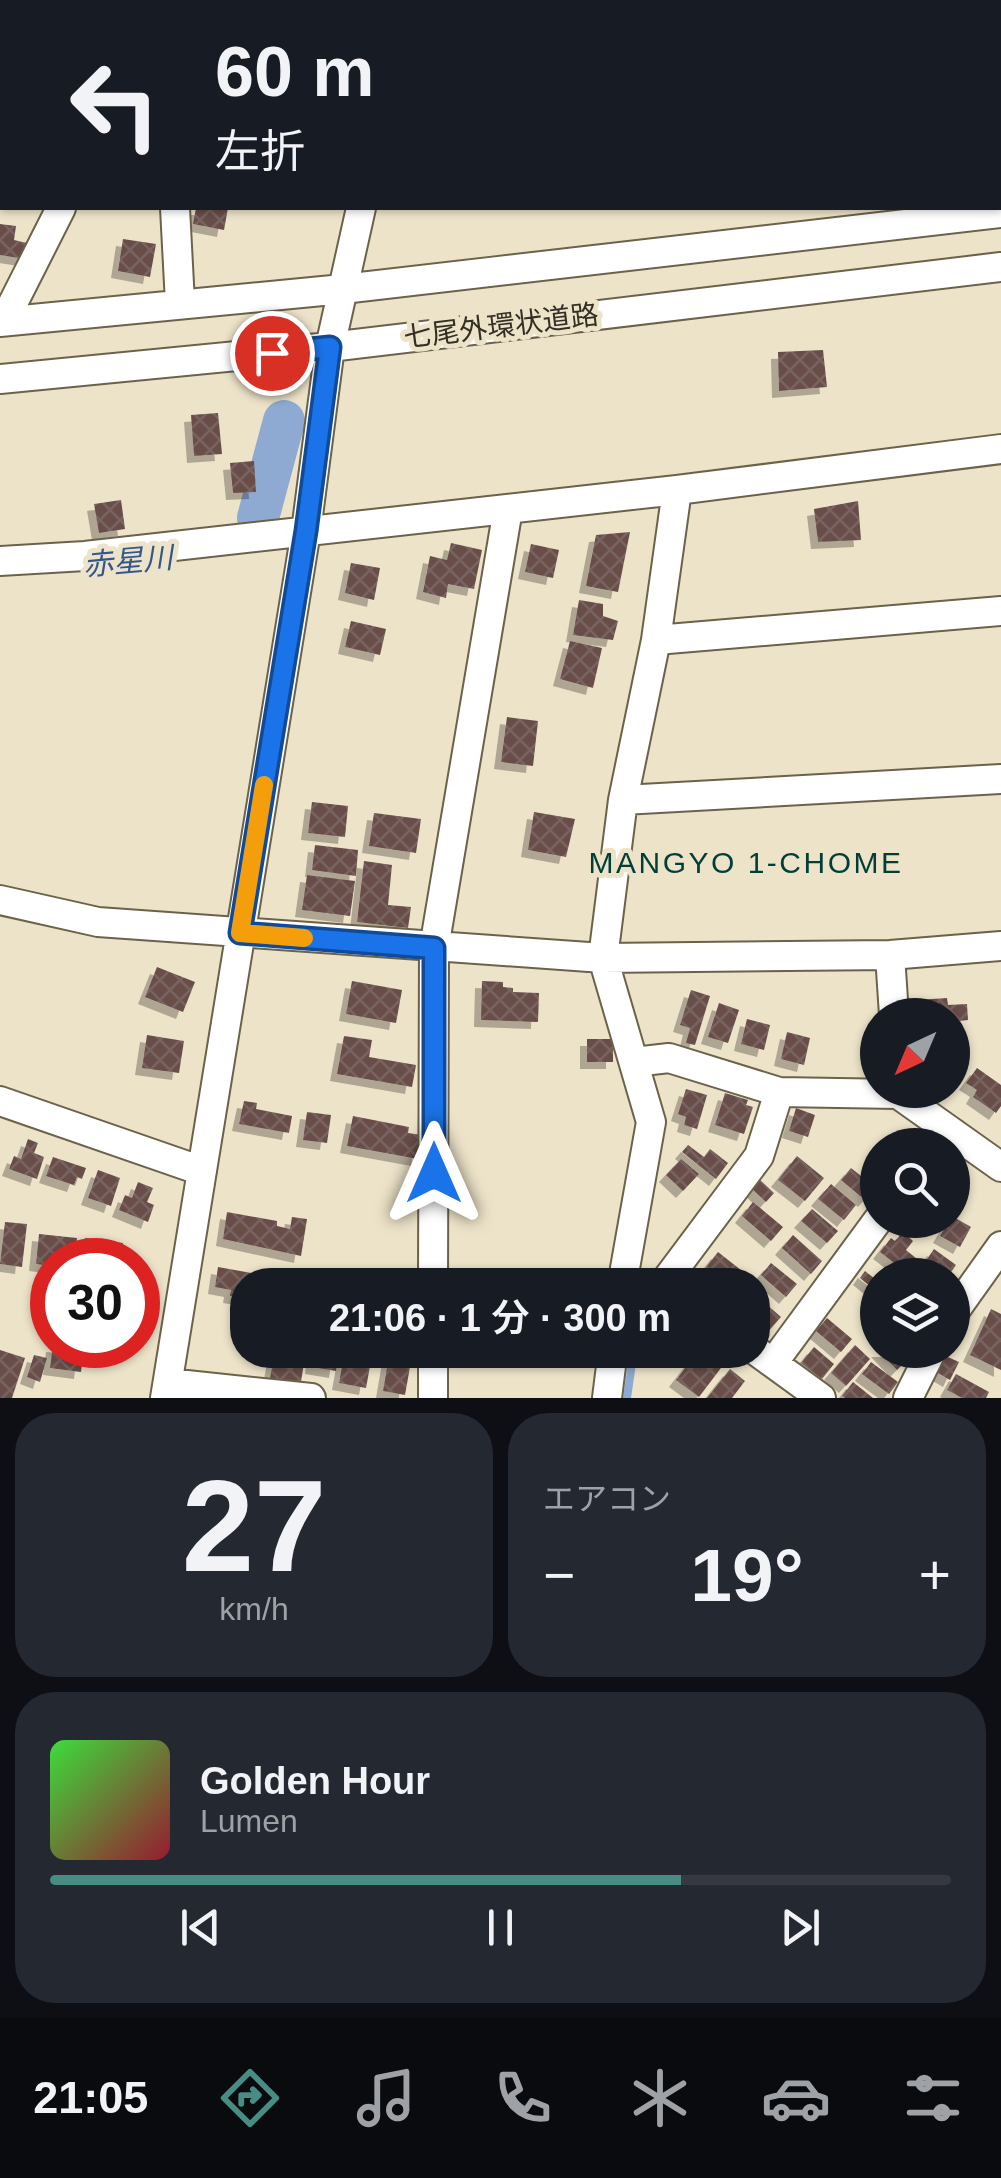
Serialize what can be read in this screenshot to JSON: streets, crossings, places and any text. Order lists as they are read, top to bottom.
{
  "streets": {
    "street": ["七尾外環状道路"]
  },
  "districts": ["MANGYO 1-CHOME"],
  "water": ["赤星川"],
  "north": "bottom left",
  "page": {
    "turn": ["60 m", "左折"],
    "limit": "30",
    "trip": "21:06 · 1 分 · 300 m",
    "tile": [
      ["27", "km/h"],
      "エアコン"
    ],
    "heat": ["−", "19°", "+"],
    "song": ["Golden Hour", "Lumen"],
    "tabs": "21:05"
  }
}
